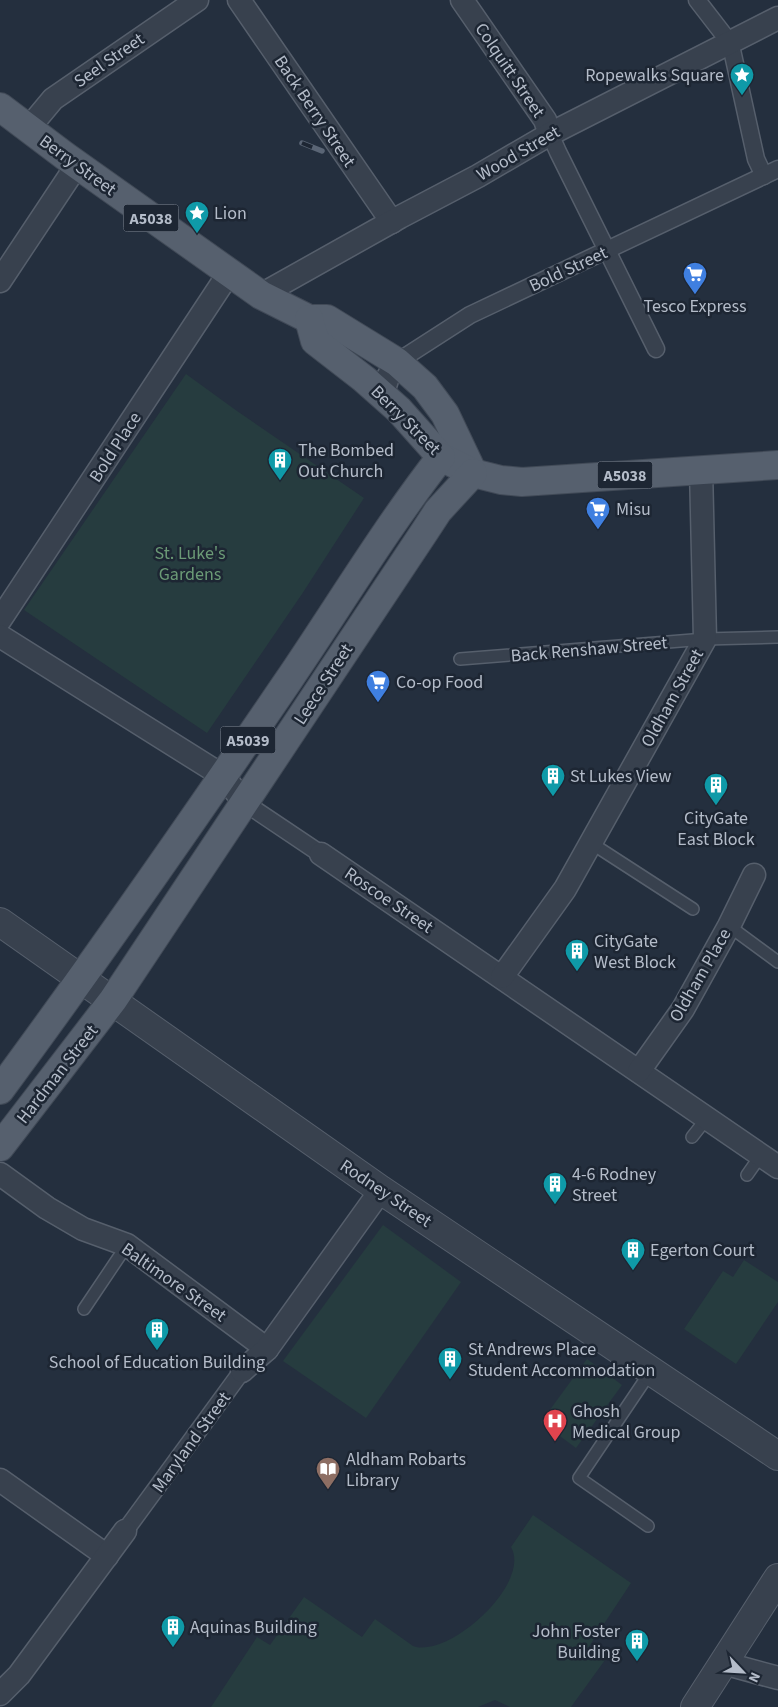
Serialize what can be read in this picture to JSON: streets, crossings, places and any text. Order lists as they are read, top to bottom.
{
  "streets": {
    "main road": [
      "Berry Street",
      "A5038",
      "Leece Street",
      "A5039",
      "Hardman Street"
    ],
    "street": [
      "Seel Street",
      "Colquitt Street",
      "Back Berry Street",
      "Wood Street",
      "Bold Street",
      "Bold Place",
      "Oldham Street",
      "Roscoe Street",
      "Oldham Place",
      "Rodney Street",
      "Baltimore Street",
      "Maryland Street"
    ],
    "lane": ["Back Renshaw Street"]
  },
  "crossings": [
    ["Seel Street", "Berry Street"],
    ["Colquitt Street", "Wood Street"],
    ["Colquitt Street", "Bold Street"],
    ["Back Berry Street", "Wood Street"],
    ["Wood Street", "Berry Street"],
    ["Berry Street", "A5038"],
    ["Berry Street", "Bold Street"],
    ["Berry Street", "Bold Place"],
    ["Berry Street", "Leece Street"],
    ["A5038", "Leece Street"],
    ["A5038", "Oldham Street"],
    ["Back Renshaw Street", "Oldham Street"],
    ["Leece Street", "Roscoe Street"],
    ["Leece Street", "Hardman Street"],
    ["Leece Street", "Rodney Street"],
    ["Oldham Street", "Roscoe Street"],
    ["Roscoe Street", "Oldham Place"],
    ["Hardman Street", "Rodney Street"],
    ["Rodney Street", "Maryland Street"],
    ["Baltimore Street", "Maryland Street"]
  ],
  "parks": ["St. Luke's Gardens"],
  "places": {
    "place": ["Ropewalks Square", "Lion"],
    "supermarket": ["Tesco Express", "Misu", "Co-op Food"],
    "building": [
      "The Bombed Out Church",
      "St Lukes View",
      "CityGate East Block",
      "CityGate West Block",
      "4-6 Rodney Street",
      "Egerton Court",
      "School of Education Building",
      "St Andrews Place Student Accommodation",
      "Aquinas Building",
      "John Foster Building"
    ],
    "hospital": ["Ghosh Medical Group"],
    "library": ["Aldham Robarts Library"]
  },
  "north": "bottom right"
}
